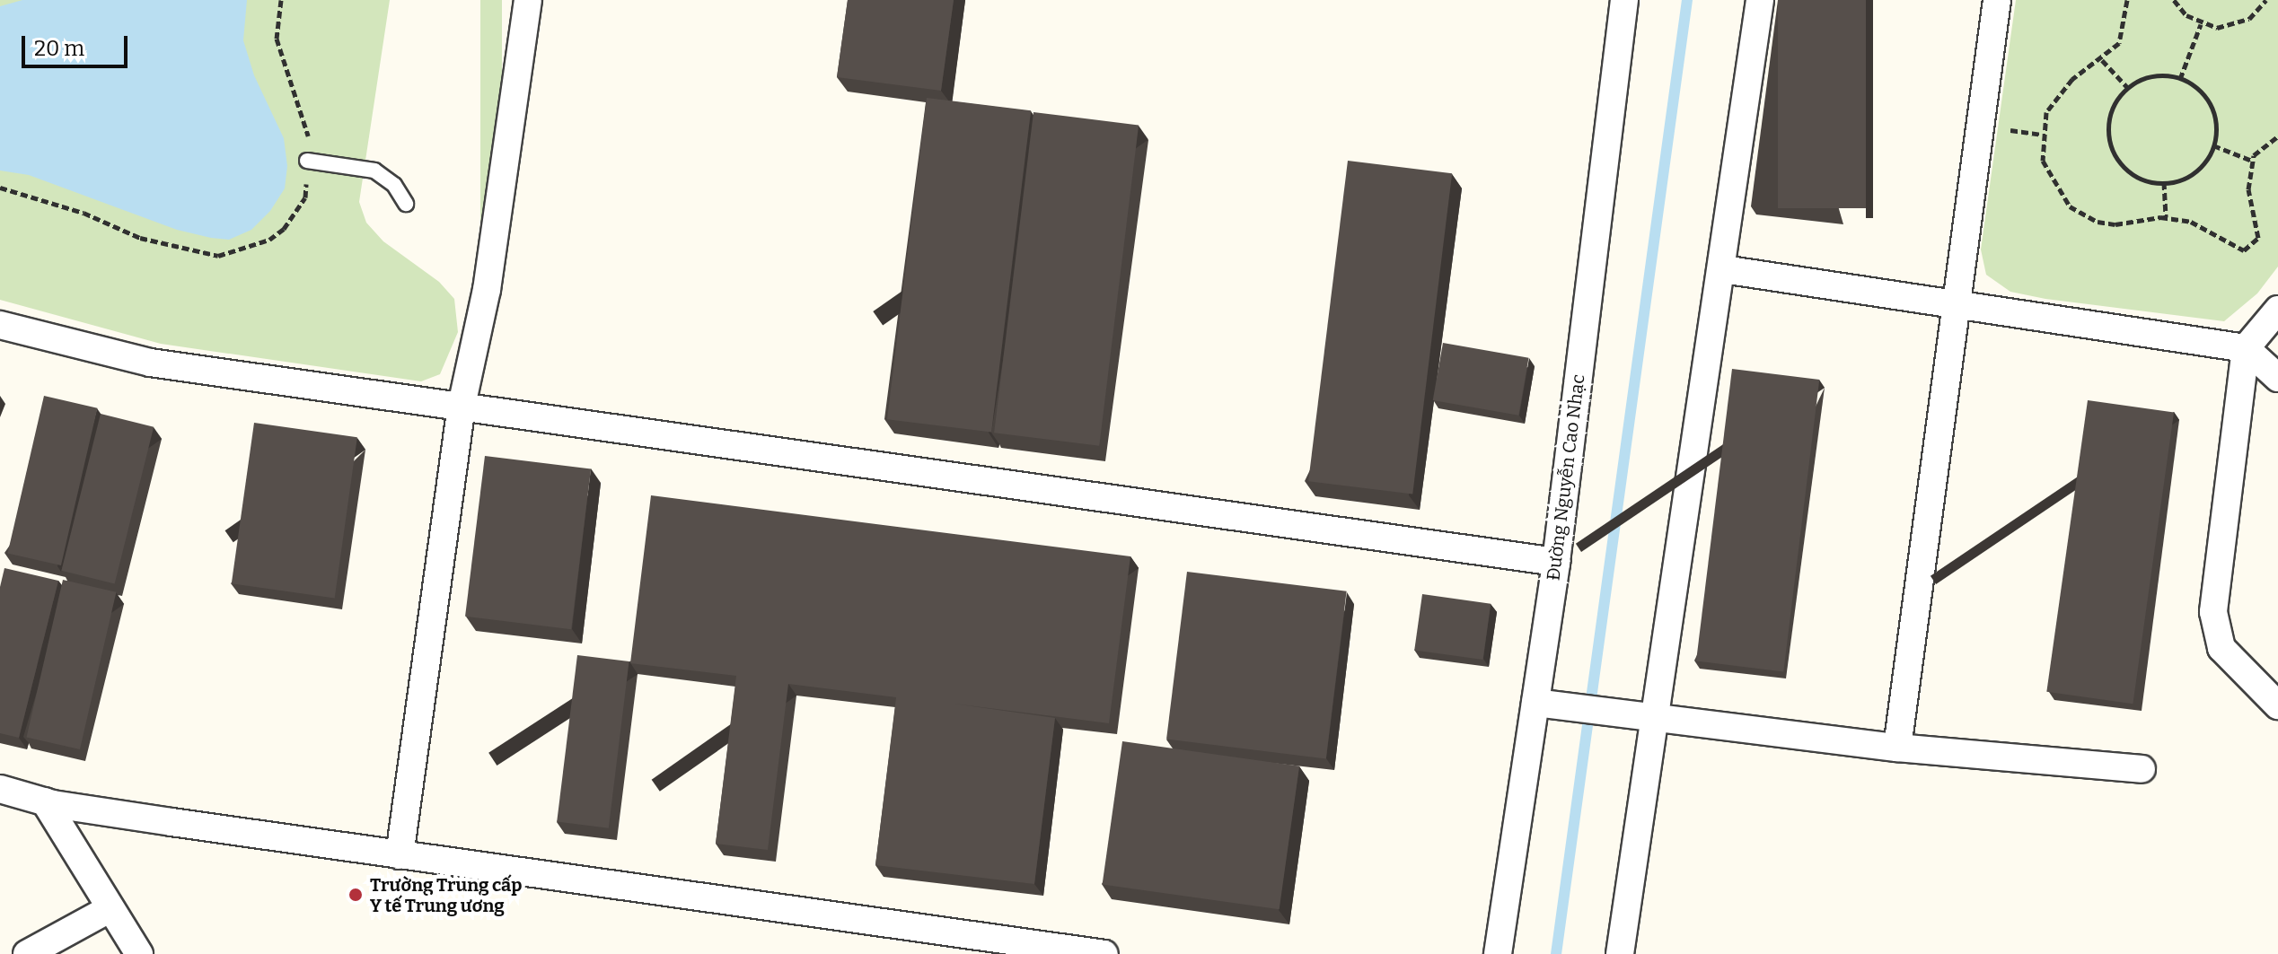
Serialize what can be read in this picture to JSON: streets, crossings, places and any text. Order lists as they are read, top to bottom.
{
  "streets": {
    "street": ["Đường Nguyễn Cao Nhạc"]
  },
  "places": ["Trường Trung cấp Y tế Trung ương"],
  "scale_bar": "20 m"
}
